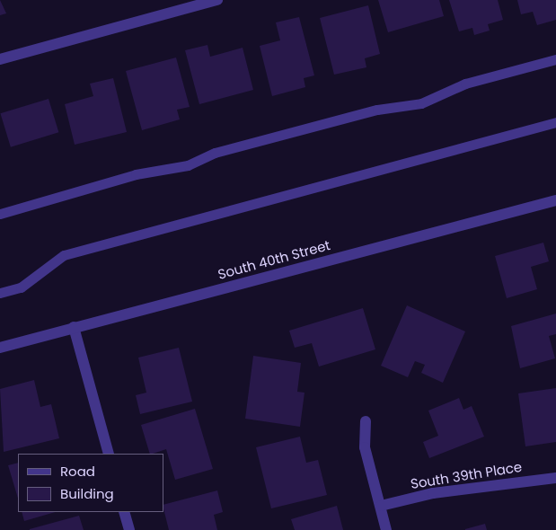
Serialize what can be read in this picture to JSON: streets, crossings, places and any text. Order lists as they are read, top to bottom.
{
  "streets": {
    "street": ["South 40th Street", "South 39th Place"]
  },
  "legend": ["Road", "Building"]
}
